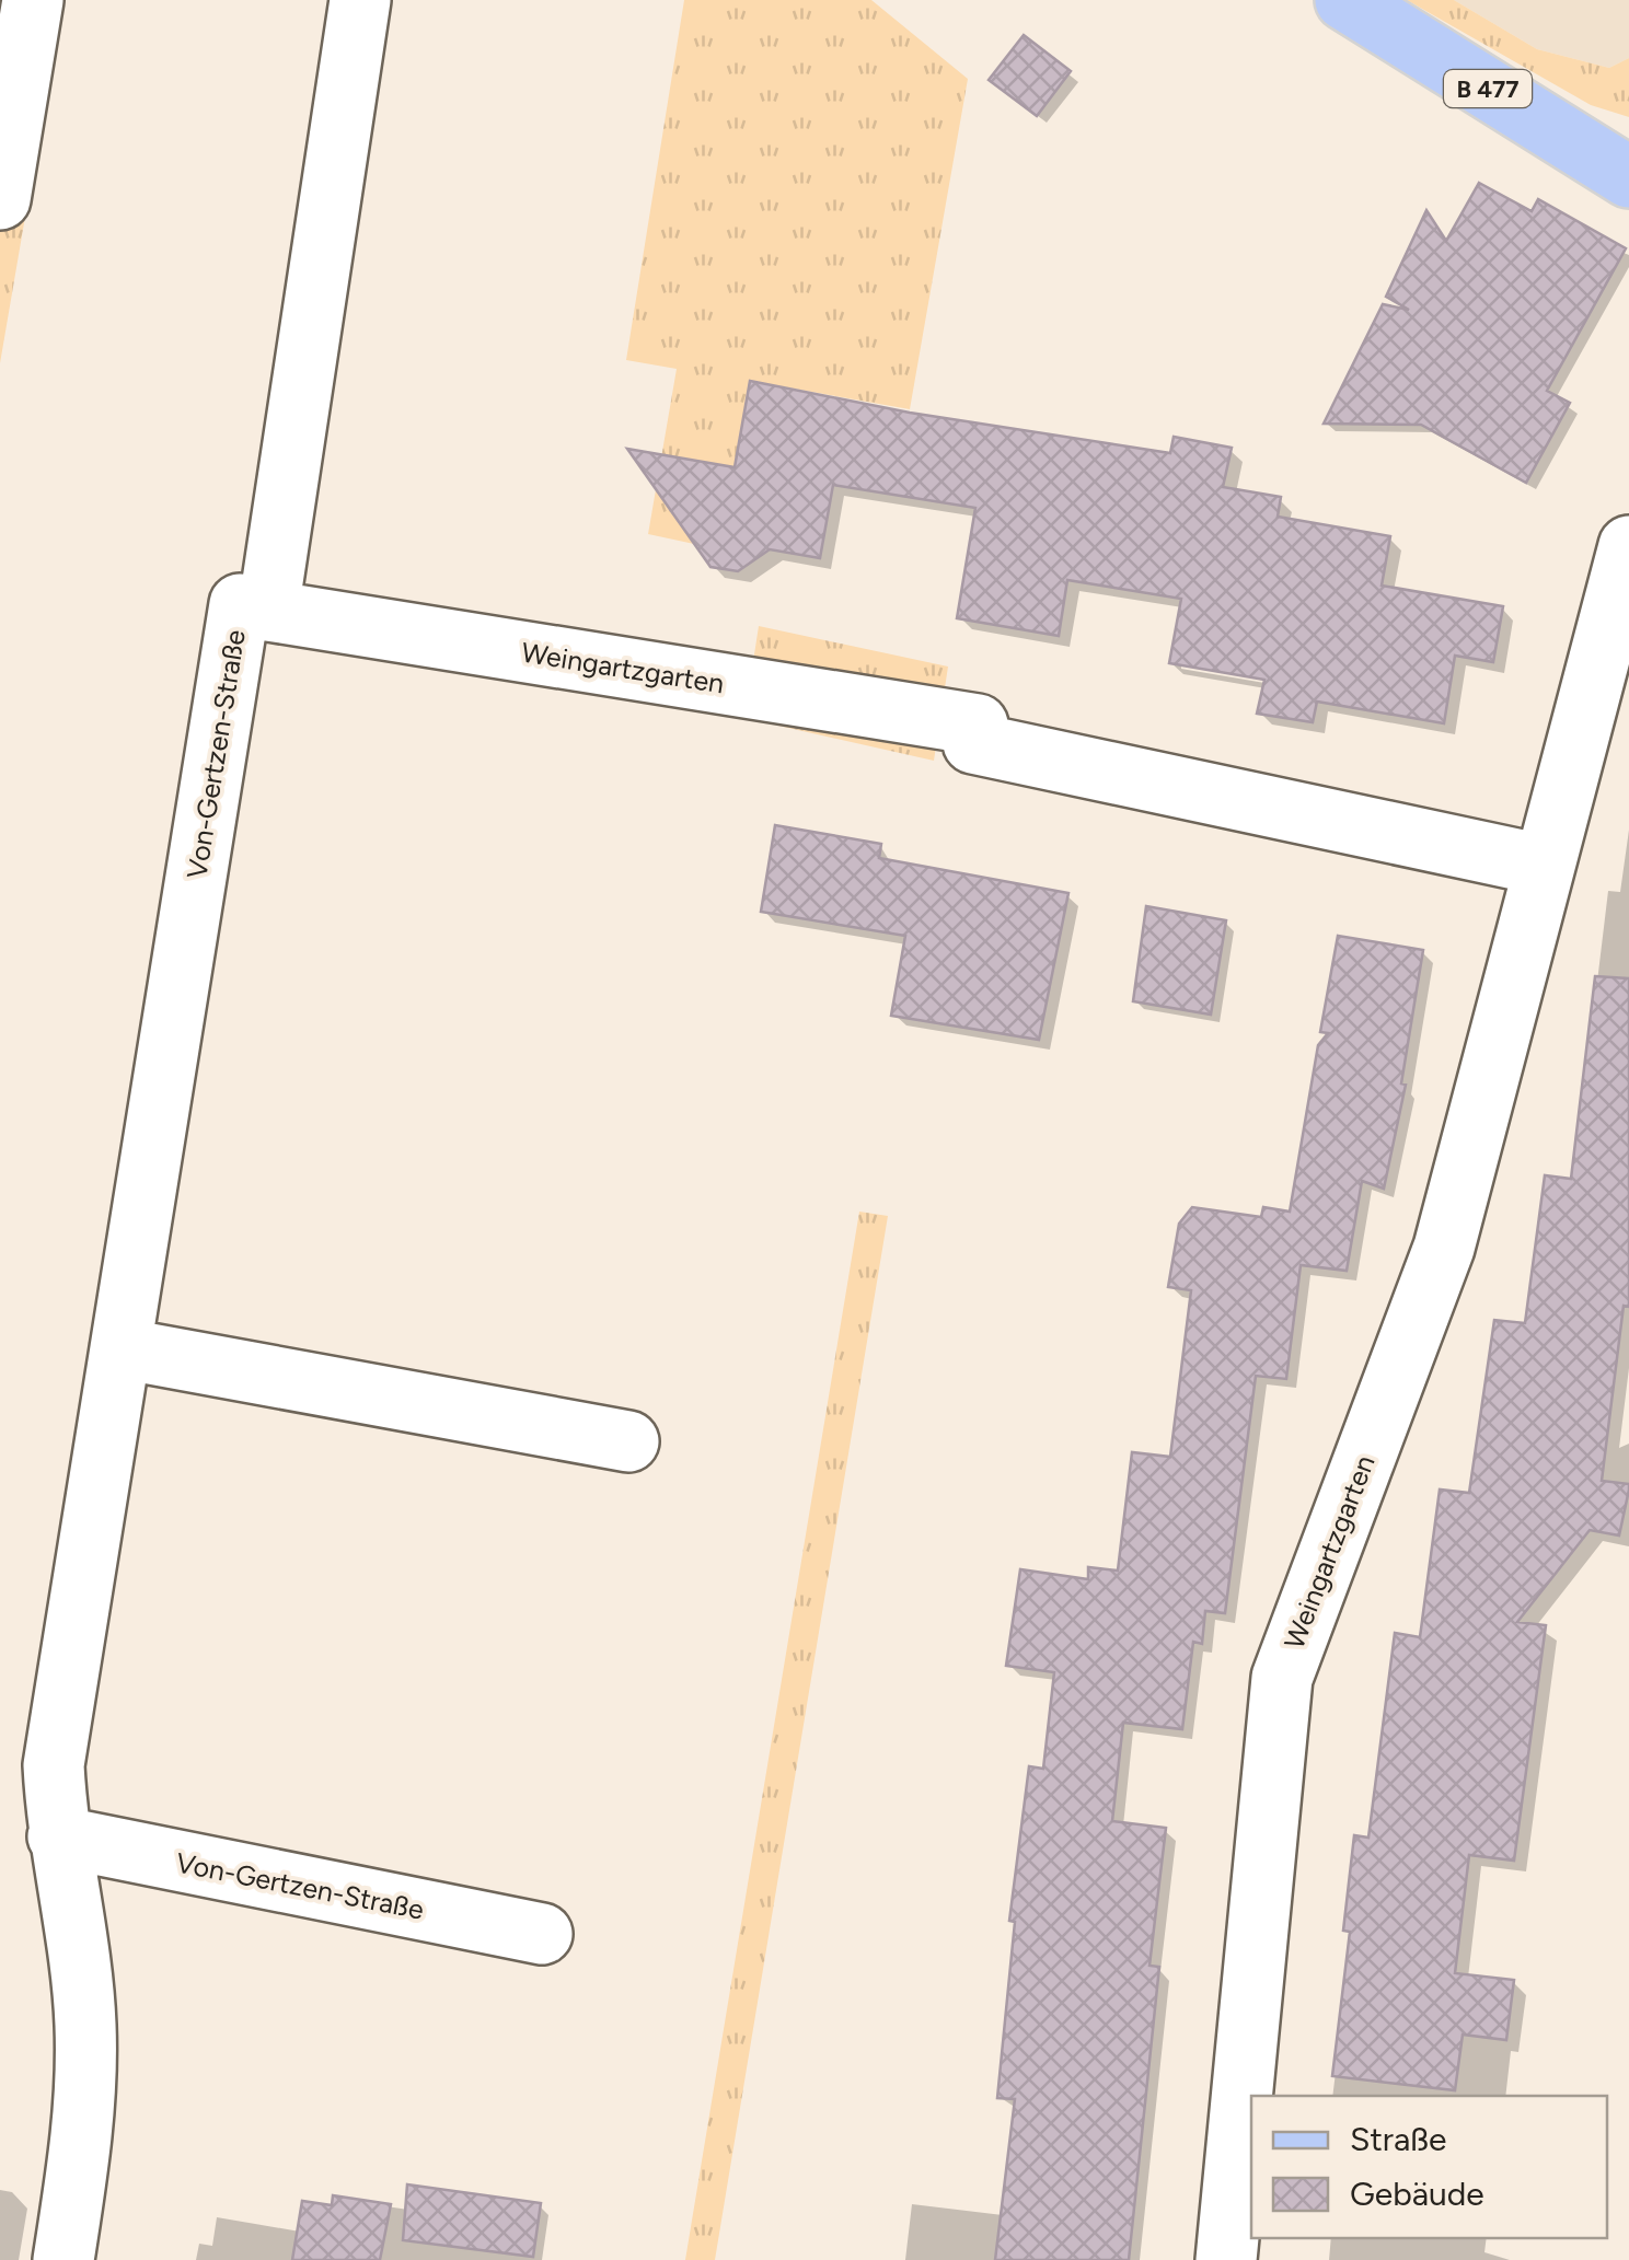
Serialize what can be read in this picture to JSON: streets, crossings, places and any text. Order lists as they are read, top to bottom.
{
  "streets": {
    "main road": ["B 477"],
    "street": ["Weingartzgarten", "Von-Gertzen-Straße"]
  },
  "crossings": [
    ["Weingartzgarten", "Von-Gertzen-Straße"]
  ],
  "legend": ["Straße", "Gebäude"]
}
